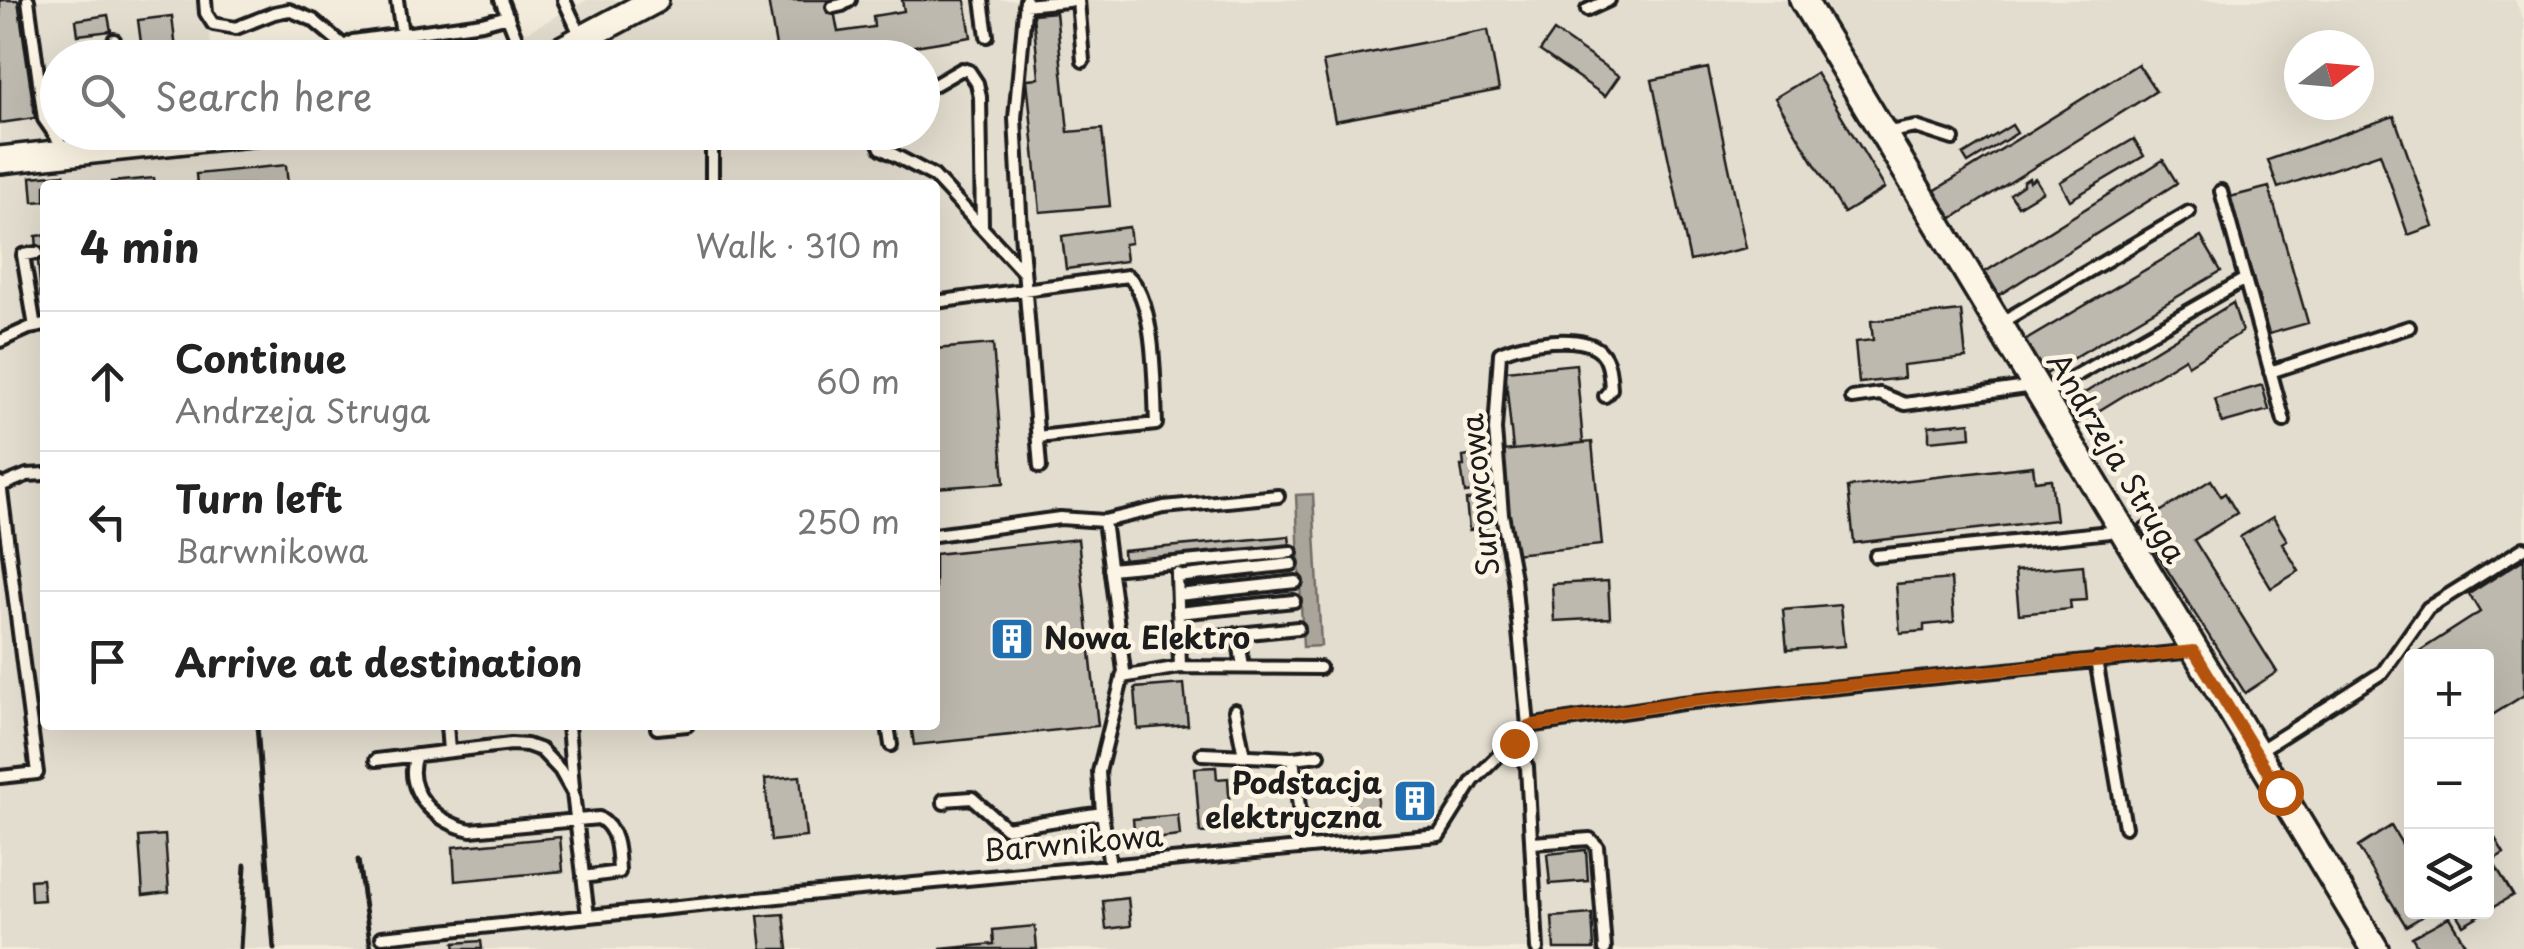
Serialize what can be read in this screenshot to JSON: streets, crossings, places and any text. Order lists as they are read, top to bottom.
{
  "streets": {
    "street": ["Andrzeja Struga"],
    "lane": ["Surowcowa", "Barwnikowa"]
  },
  "crossings": [
    ["Surowcowa", "Barwnikowa"]
  ],
  "places": {
    "building": ["Nowa Elektro", "Podstacja elektryczna"]
  },
  "north": "right",
  "page": {
    "search": "Search here",
    "heading": ["4 min", "Walk · 310 m"],
    "list": [
      ["Continue", "Andrzeja Struga", "60 m"],
      ["Turn left", "Barwnikowa", "250 m"],
      "Arrive at destination"
    ],
    "map_buttons": ["+", "−"]
  }
}
